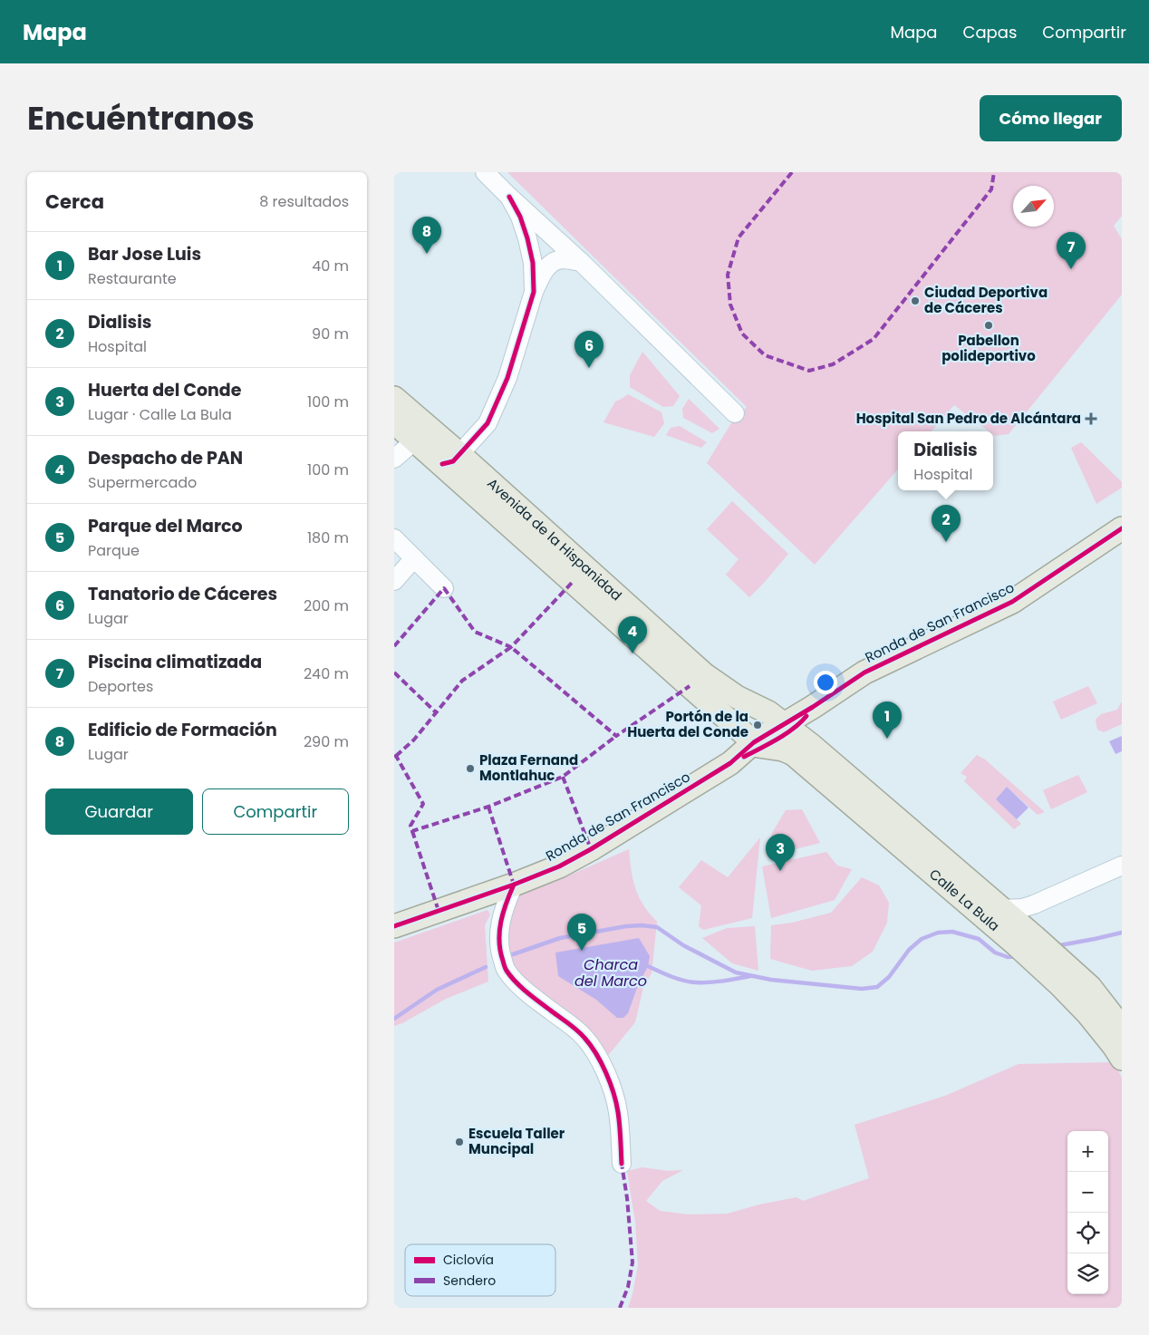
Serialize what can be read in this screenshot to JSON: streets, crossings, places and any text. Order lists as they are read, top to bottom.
{
  "streets": {
    "main road": ["Avenida de la Hispanidad", "Ronda de San Francisco", "Calle La Bula"]
  },
  "crossings": [
    ["Avenida de la Hispanidad", "Ronda de San Francisco"],
    ["Avenida de la Hispanidad", "Calle La Bula"],
    ["Ronda de San Francisco", "Calle La Bula"]
  ],
  "water": ["Charca del Marco"],
  "places": {
    "other": [
      "Ciudad Deportiva de Cáceres",
      "Pabellon polideportivo",
      "Portón de la Huerta del Conde",
      "Plaza Fernand Montlahuc",
      "Escuela Taller Muncipal"
    ],
    "health": ["Hospital San Pedro de Alcántara"]
  },
  "legend": ["Ciclovía", "Sendero"],
  "north": "top right",
  "page": {
    "header": "Mapa",
    "nav": ["Mapa", "Capas", "Compartir"],
    "title": "Encuéntranos",
    "buttons": [
      "Cómo llegar",
      ["Guardar", "Compartir"]
    ],
    "heading": ["Cerca", "8 resultados"],
    "pins": [
      "8",
      "7",
      "6",
      "2",
      "4",
      "1",
      "3",
      "5"
    ],
    "list": [
      {
        "mark": "1",
        "name": "Bar Jose Luis",
        "note": "Restaurante",
        "value": "40 m"
      },
      {
        "mark": "2",
        "name": "Dialisis",
        "note": "Hospital",
        "value": "90 m"
      },
      {
        "mark": "3",
        "name": "Huerta del Conde",
        "note": "Lugar · Calle La Bula",
        "value": "100 m"
      },
      {
        "mark": "4",
        "name": "Despacho de PAN",
        "note": "Supermercado",
        "value": "100 m"
      },
      {
        "mark": "5",
        "name": "Parque del Marco",
        "note": "Parque",
        "value": "180 m"
      },
      {
        "mark": "6",
        "name": "Tanatorio de Cáceres",
        "note": "Lugar",
        "value": "200 m"
      },
      {
        "mark": "7",
        "name": "Piscina climatizada",
        "note": "Deportes",
        "value": "240 m"
      },
      {
        "mark": "8",
        "name": "Edificio de Formación",
        "note": "Lugar",
        "value": "290 m"
      }
    ],
    "popup": ["Dialisis", "Hospital"],
    "map_buttons": ["+", "−"]
  }
}
